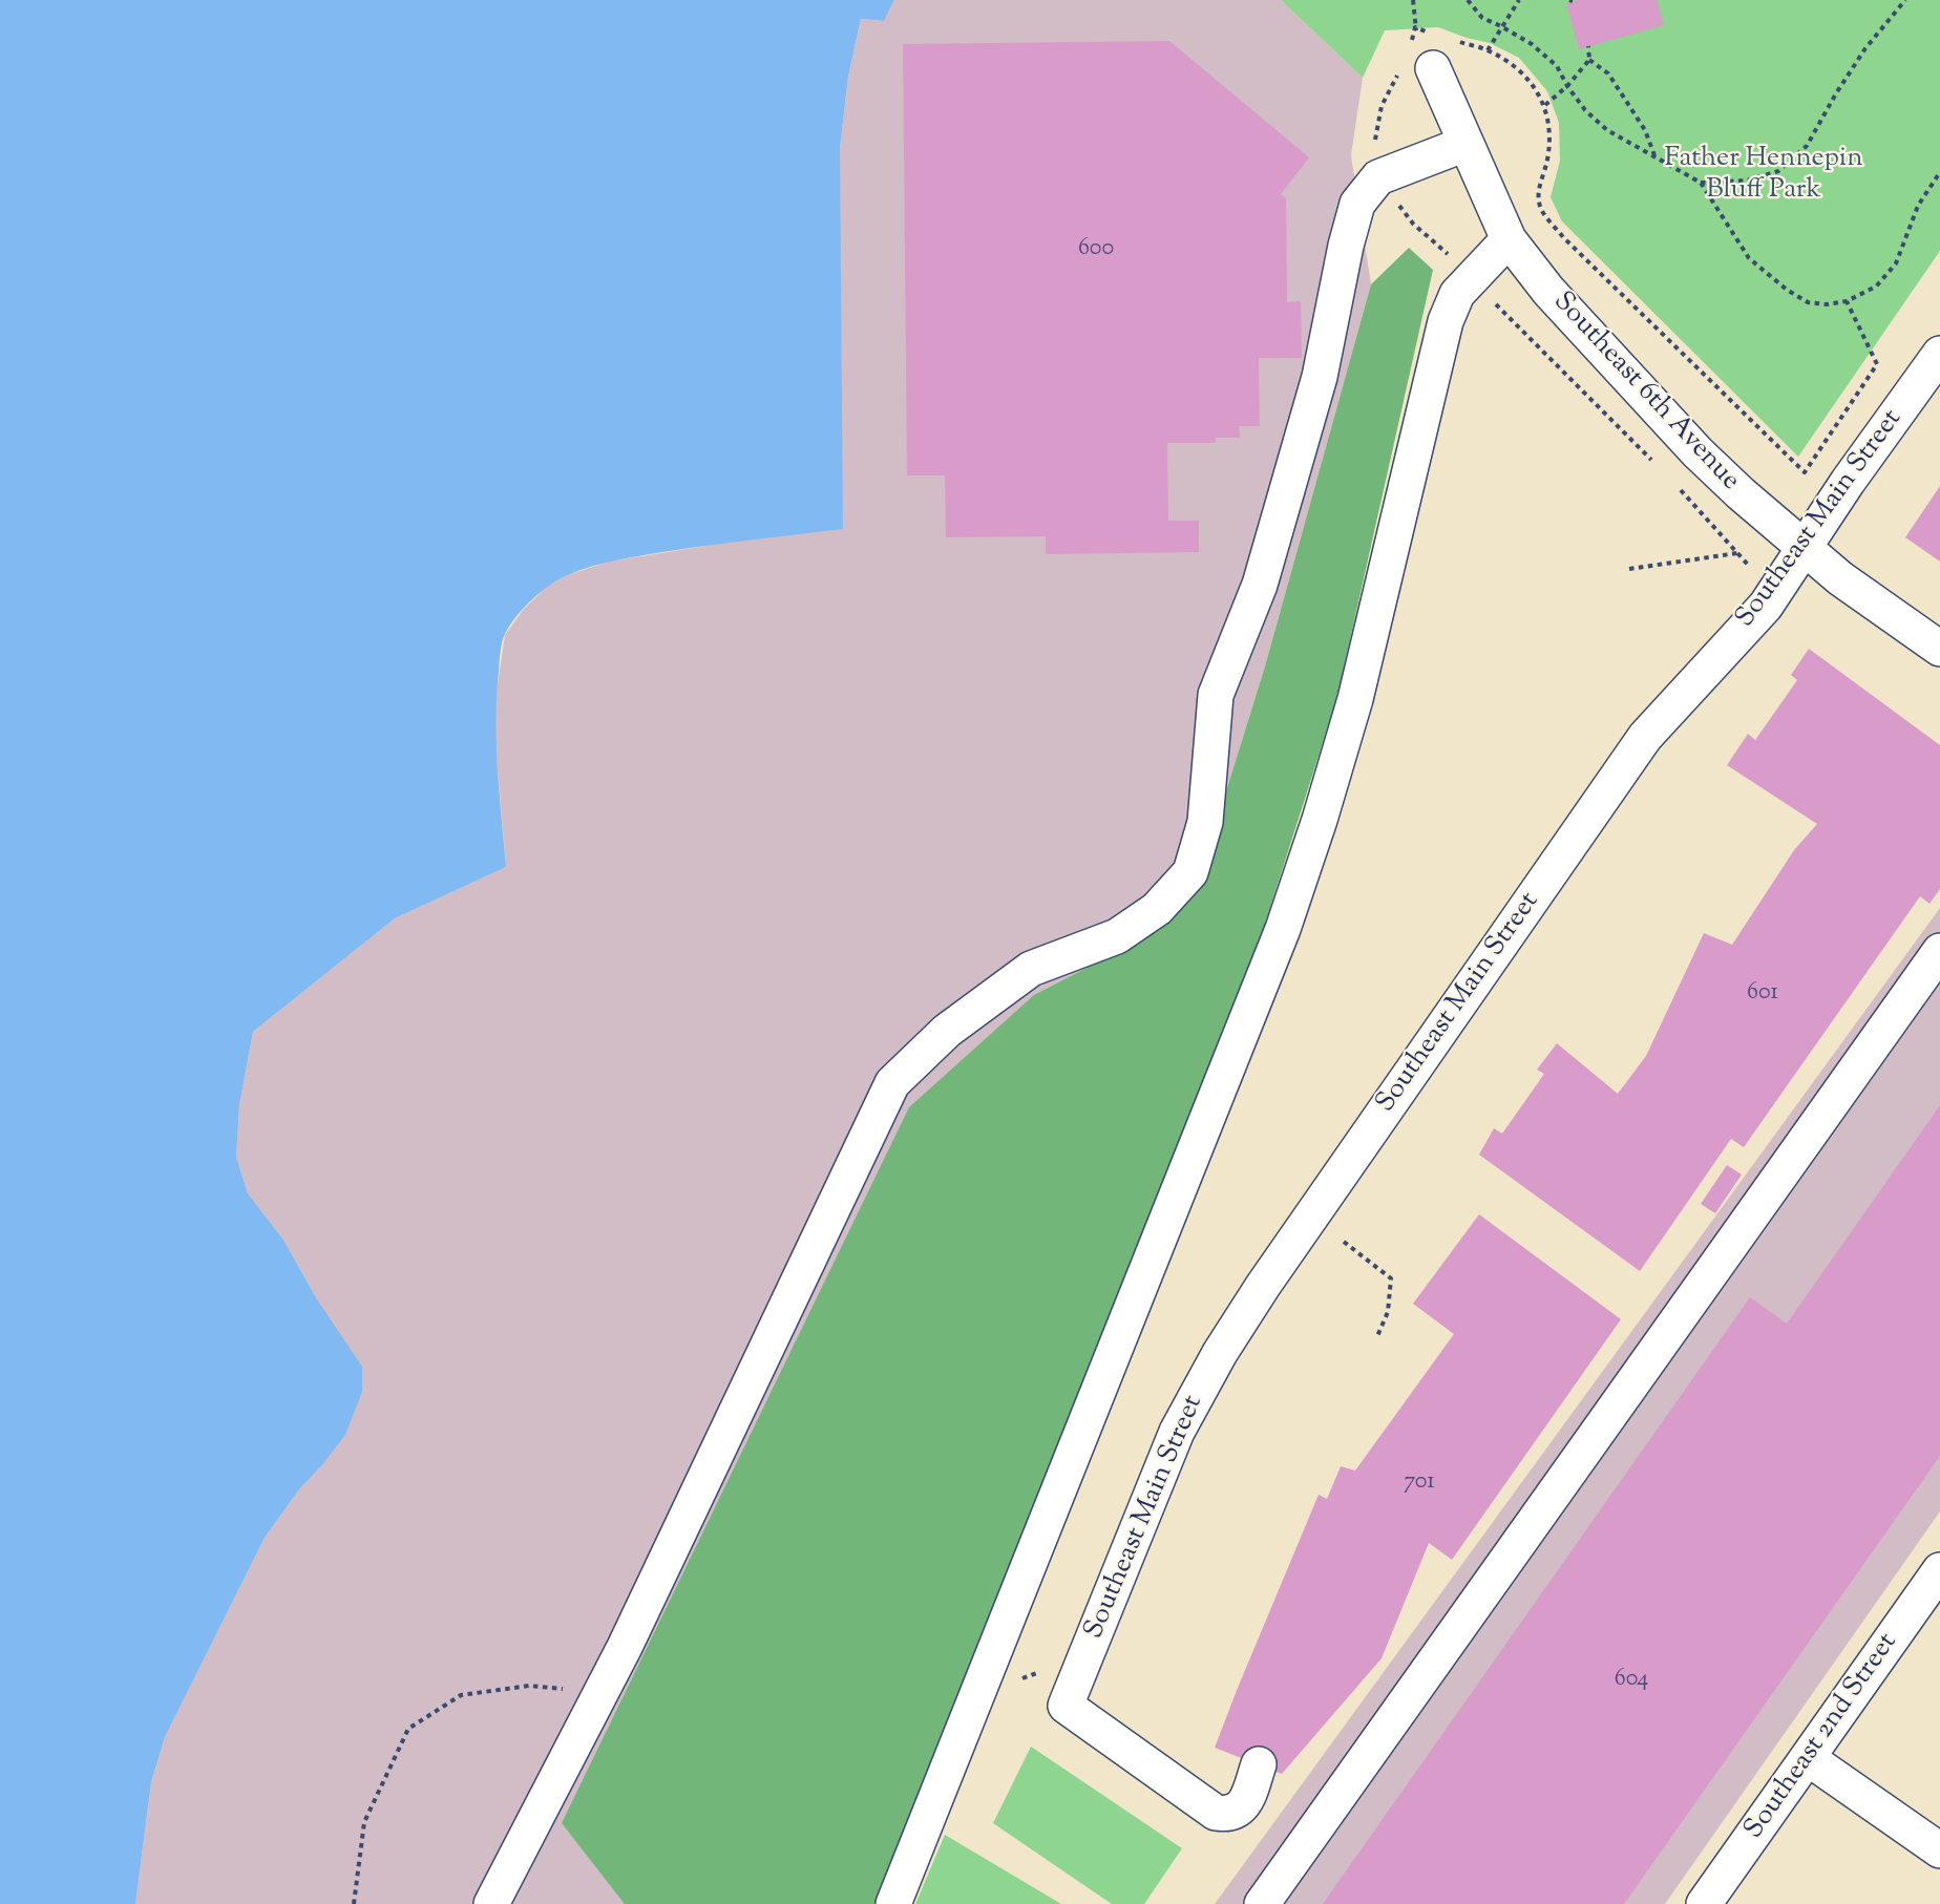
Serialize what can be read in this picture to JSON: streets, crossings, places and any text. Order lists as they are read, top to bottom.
{
  "streets": {
    "street": ["Southeast 6th Avenue", "Southeast Main Street", "Southeast 2nd Street"]
  },
  "crossings": [
    ["Southeast 6th Avenue", "Southeast Main Street"]
  ],
  "parks": ["Father Hennepin Bluff Park"],
  "house_numbers": [
    "600",
    "601",
    "701",
    "604"
  ]
}
